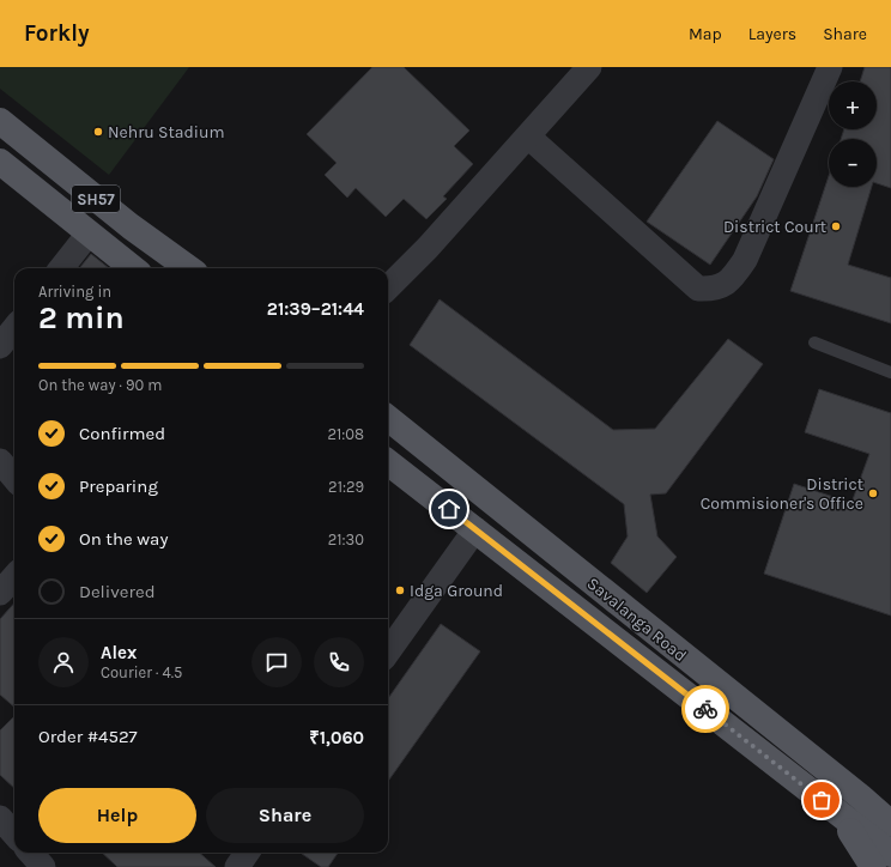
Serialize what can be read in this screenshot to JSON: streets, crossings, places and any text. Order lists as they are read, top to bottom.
{
  "streets": {
    "main road": ["SH57", "Savalanga Road"]
  },
  "places": [
    "Nehru Stadium",
    "District Court",
    "District Commisioner's Office",
    "Idga Ground"
  ],
  "page": {
    "header": "Forkly",
    "nav": ["Map", "Layers", "Share"],
    "map_buttons": ["+", "−"],
    "heading": ["2 min", "Arriving in", "21:39–21:44"],
    "panel": [
      "Alex",
      "Courier · 4.5",
      "Order #4527",
      "₹1,060"
    ],
    "bar": "On the way · 90 m",
    "list": [
      ["Confirmed", "21:08"],
      ["Preparing", "21:29"],
      ["On the way", "21:30"],
      "Delivered"
    ],
    "buttons": ["Help", "Share"]
  }
}
